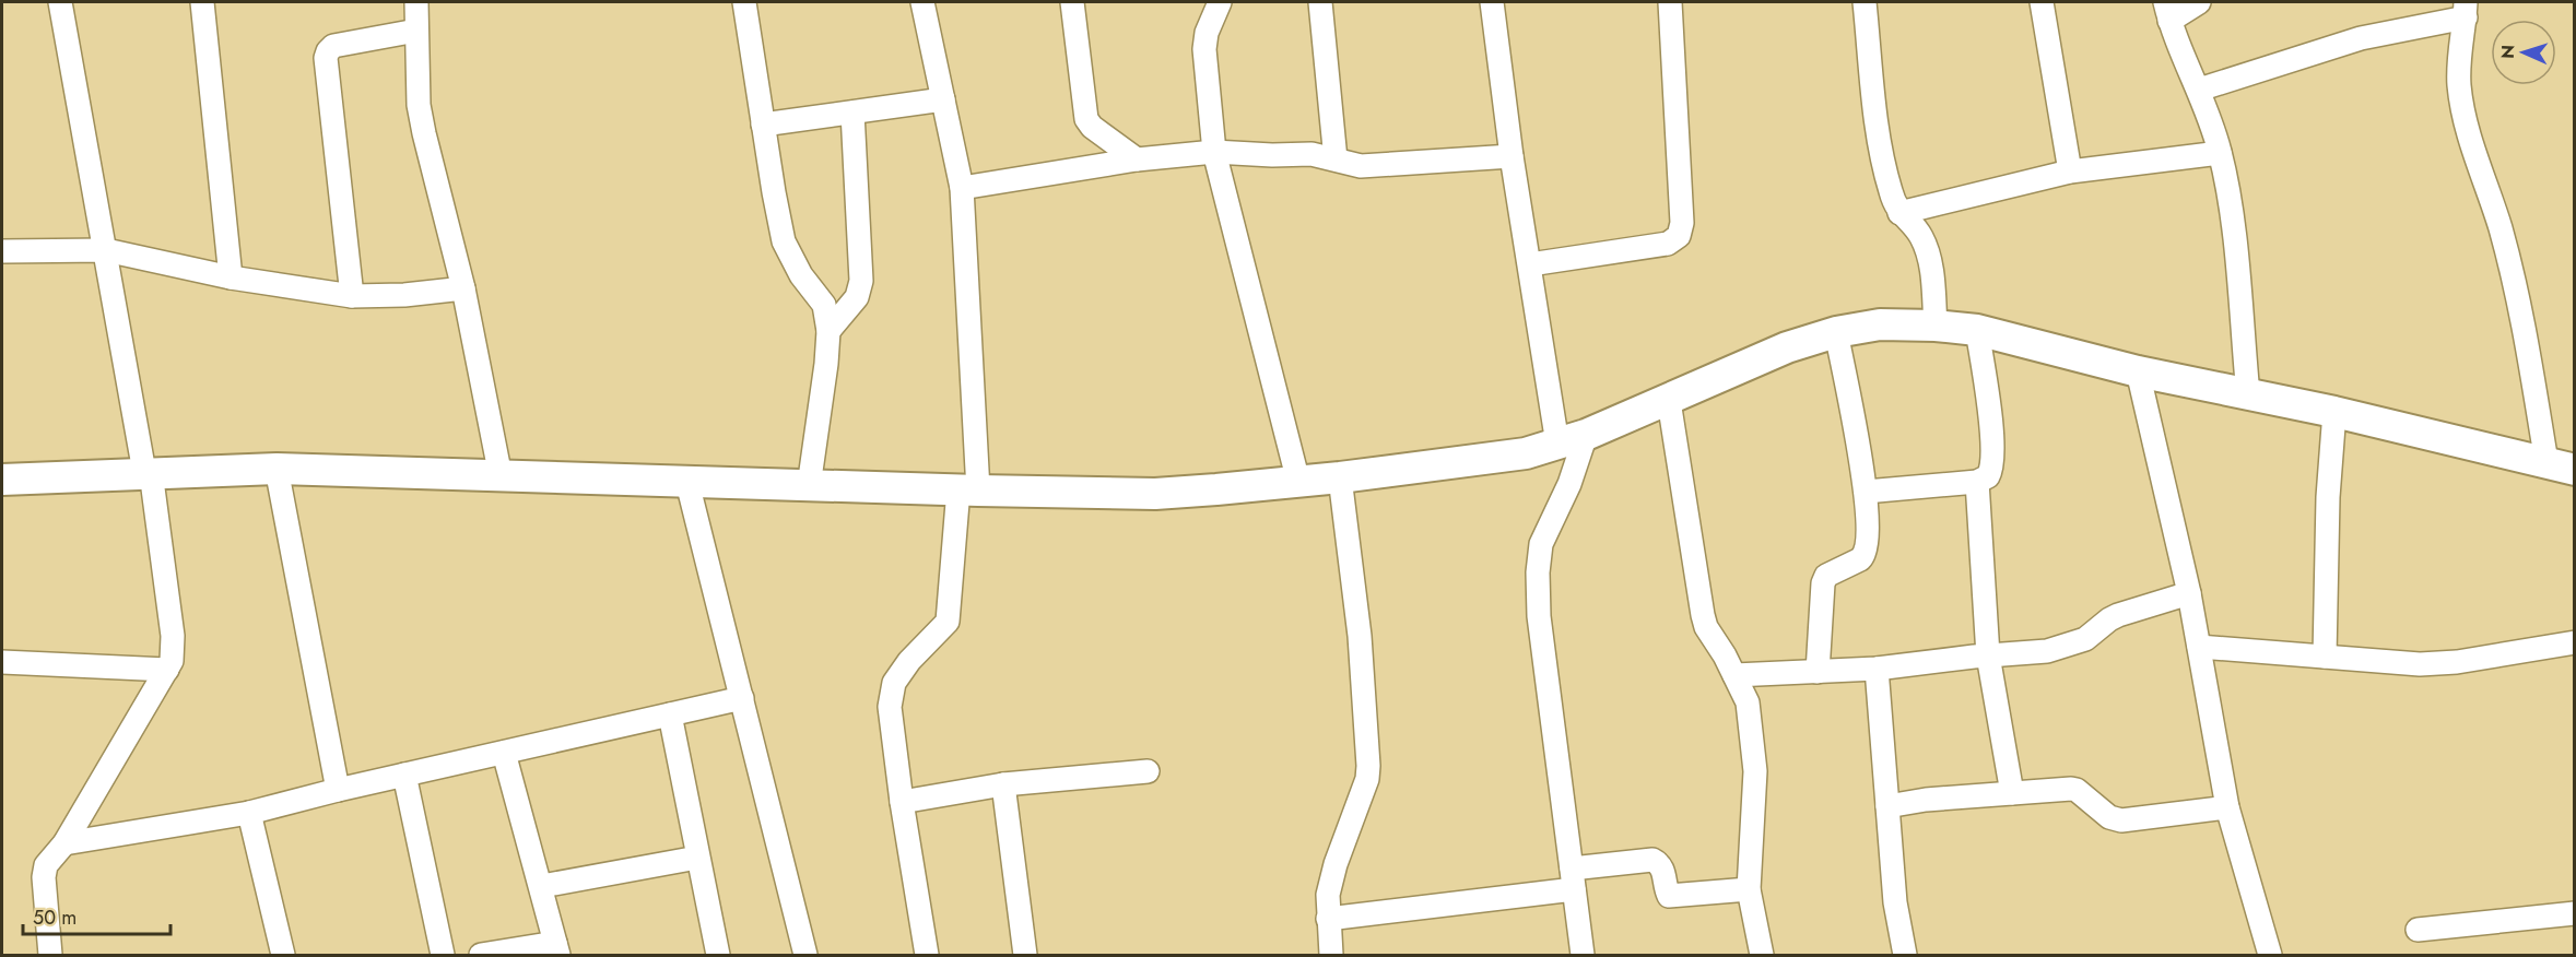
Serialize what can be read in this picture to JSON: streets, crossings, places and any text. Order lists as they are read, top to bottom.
{
  "scale_bar": "50 m",
  "north": "left"
}
